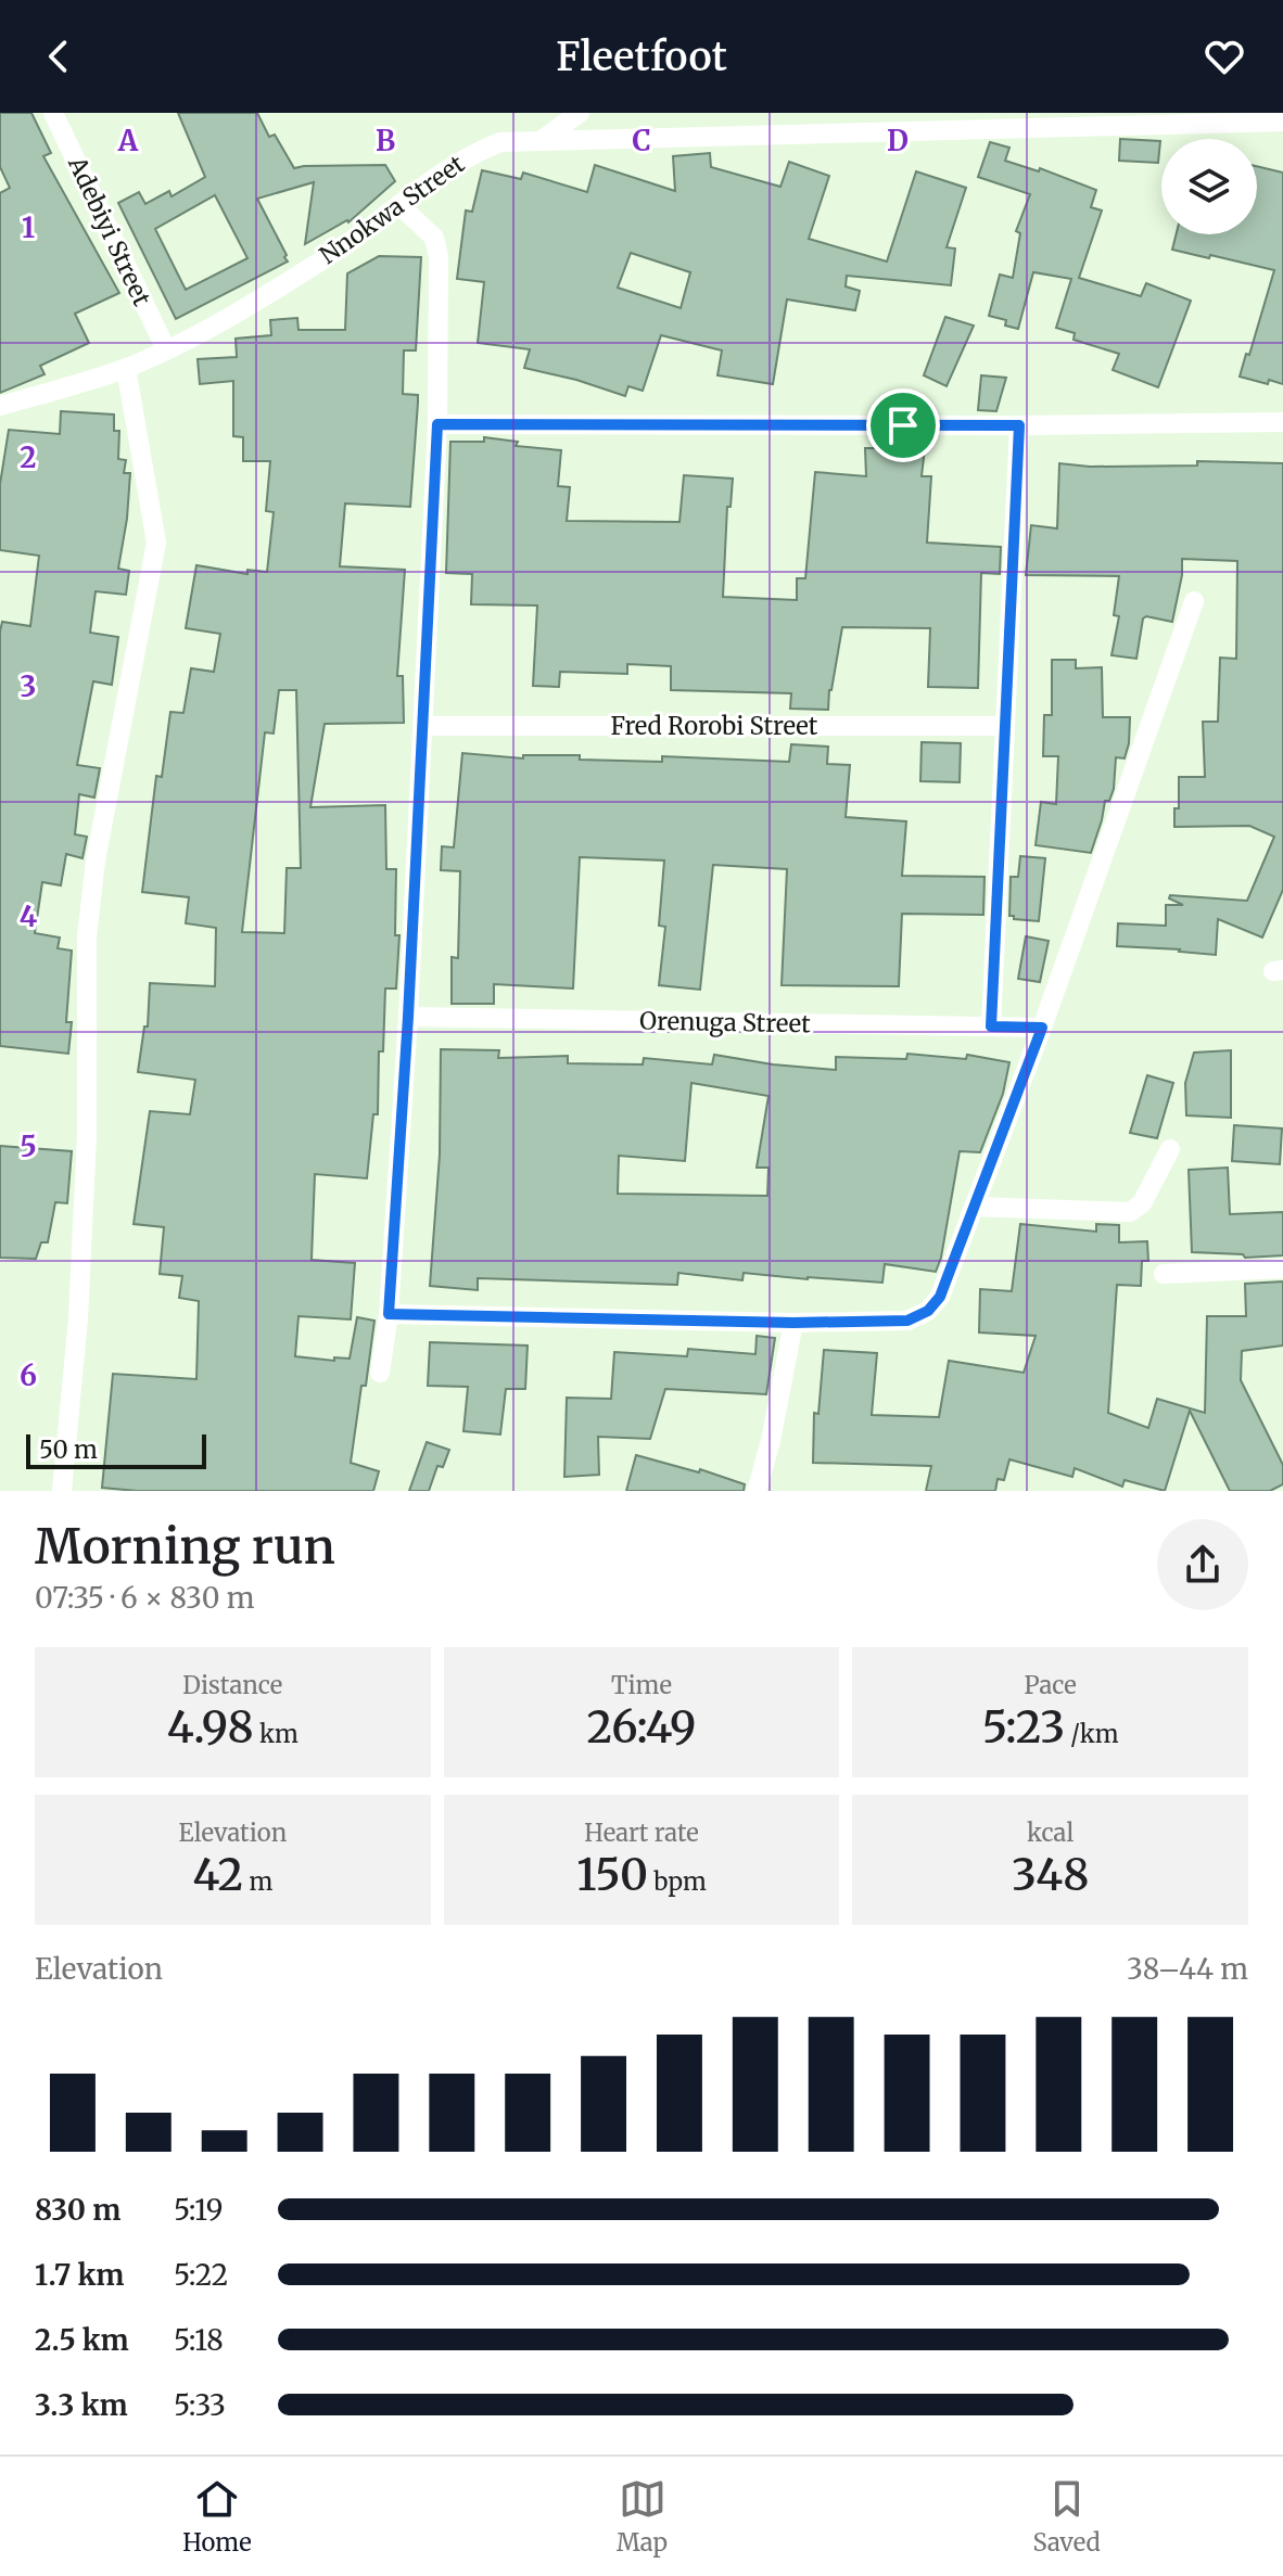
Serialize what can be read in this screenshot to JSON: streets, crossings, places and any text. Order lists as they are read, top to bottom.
{
  "streets": {
    "street": [
      "Nnokwa Street",
      "Adebiyi Street",
      "Fred Rorobi Street",
      "Orenuga Street"
    ]
  },
  "crossings": [
    ["Nnokwa Street", "Adebiyi Street"]
  ],
  "scale_bar": "50 m",
  "page": {
    "header": "Fleetfoot",
    "scale": "50 m",
    "heading": ["Morning run", "07:35 · 6 × 830 m"],
    "stats": [
      ["Distance", "4.98 km"],
      ["Time", "26:49"],
      ["Pace", "5:23 /km"],
      ["Elevation", "42 m"],
      ["Heart rate", "150 bpm"],
      ["kcal", "348"]
    ],
    "chart": ["Elevation", "38–44 m"],
    "list": [
      {
        "name": "830 m",
        "note": "5:19"
      },
      {
        "name": "1.7 km",
        "note": "5:22"
      },
      {
        "name": "2.5 km",
        "note": "5:18"
      },
      {
        "name": "3.3 km",
        "note": "5:33"
      }
    ],
    "tabs": ["Home", "Map", "Saved"]
  },
  "grid": {
    "columns": [
      "A",
      "B",
      "C",
      "D"
    ],
    "rows": [
      "1",
      "2",
      "3",
      "4",
      "5",
      "6"
    ]
  }
}
